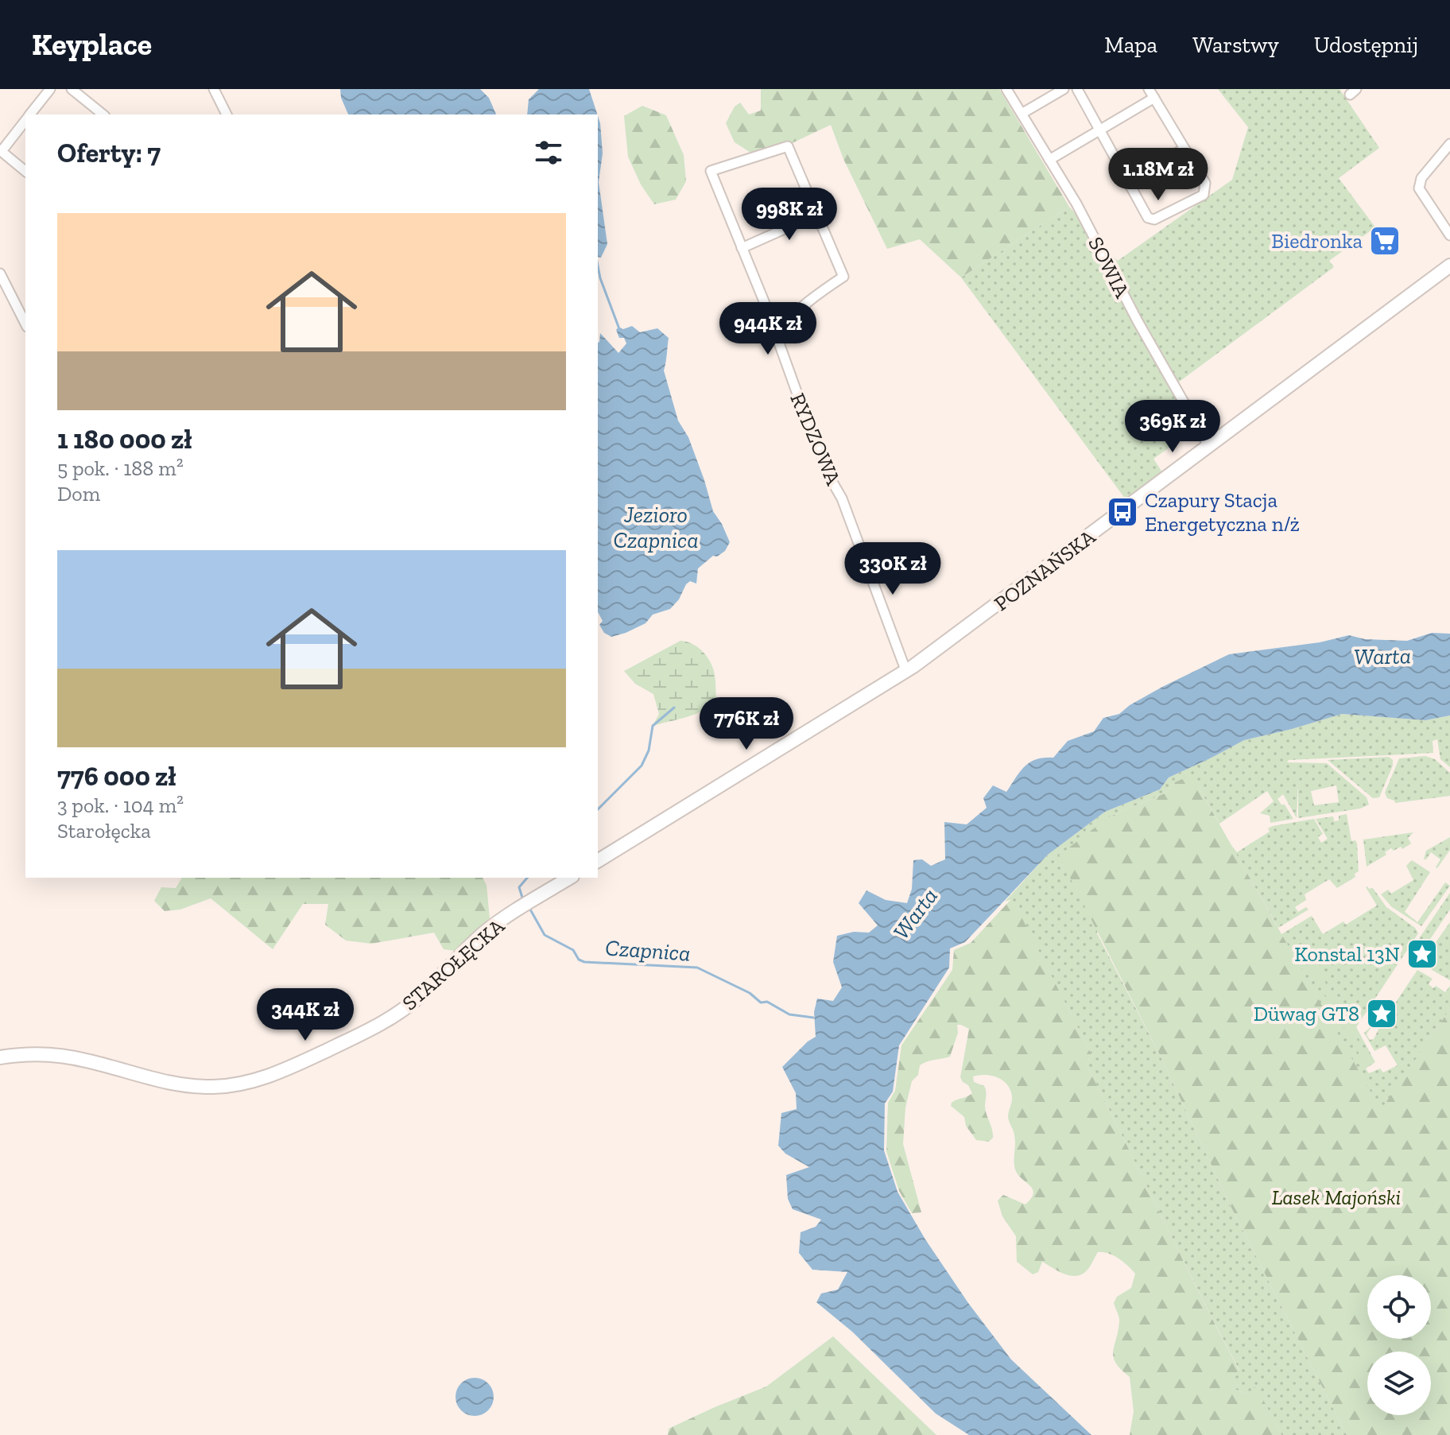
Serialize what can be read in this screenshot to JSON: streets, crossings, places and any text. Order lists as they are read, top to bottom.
{
  "streets": {
    "street": [
      "SOWIA",
      "RYDZOWA",
      "POZNAŃSKA",
      "STAROŁĘCKA"
    ]
  },
  "crossings": [
    ["SOWIA", "POZNAŃSKA"],
    ["RYDZOWA", "POZNAŃSKA"]
  ],
  "water": ["Jezioro Czapnica", "Warta", "Czapnica"],
  "parks": ["Lasek Majoński"],
  "places": {
    "supermarket": ["Biedronka"],
    "bus stop": ["Czapury Stacja Energetyczna n/ż"],
    "place": ["Konstal 13N", "Düwag GT8"]
  },
  "page": {
    "header": "Keyplace",
    "nav": ["Mapa", "Warstwy", "Udostępnij"],
    "heading": "Oferty: 7",
    "price": [
      "1.18M zł",
      "998K zł",
      "944K zł",
      "369K zł",
      "330K zł",
      "776K zł",
      "344K zł"
    ],
    "list": [
      {
        "name": "1 180 000 zł",
        "note": "5 pok. · 188 m² · Dom"
      },
      {
        "name": "776 000 zł",
        "note": "3 pok. · 104 m² · Starołęcka"
      }
    ]
  }
}
